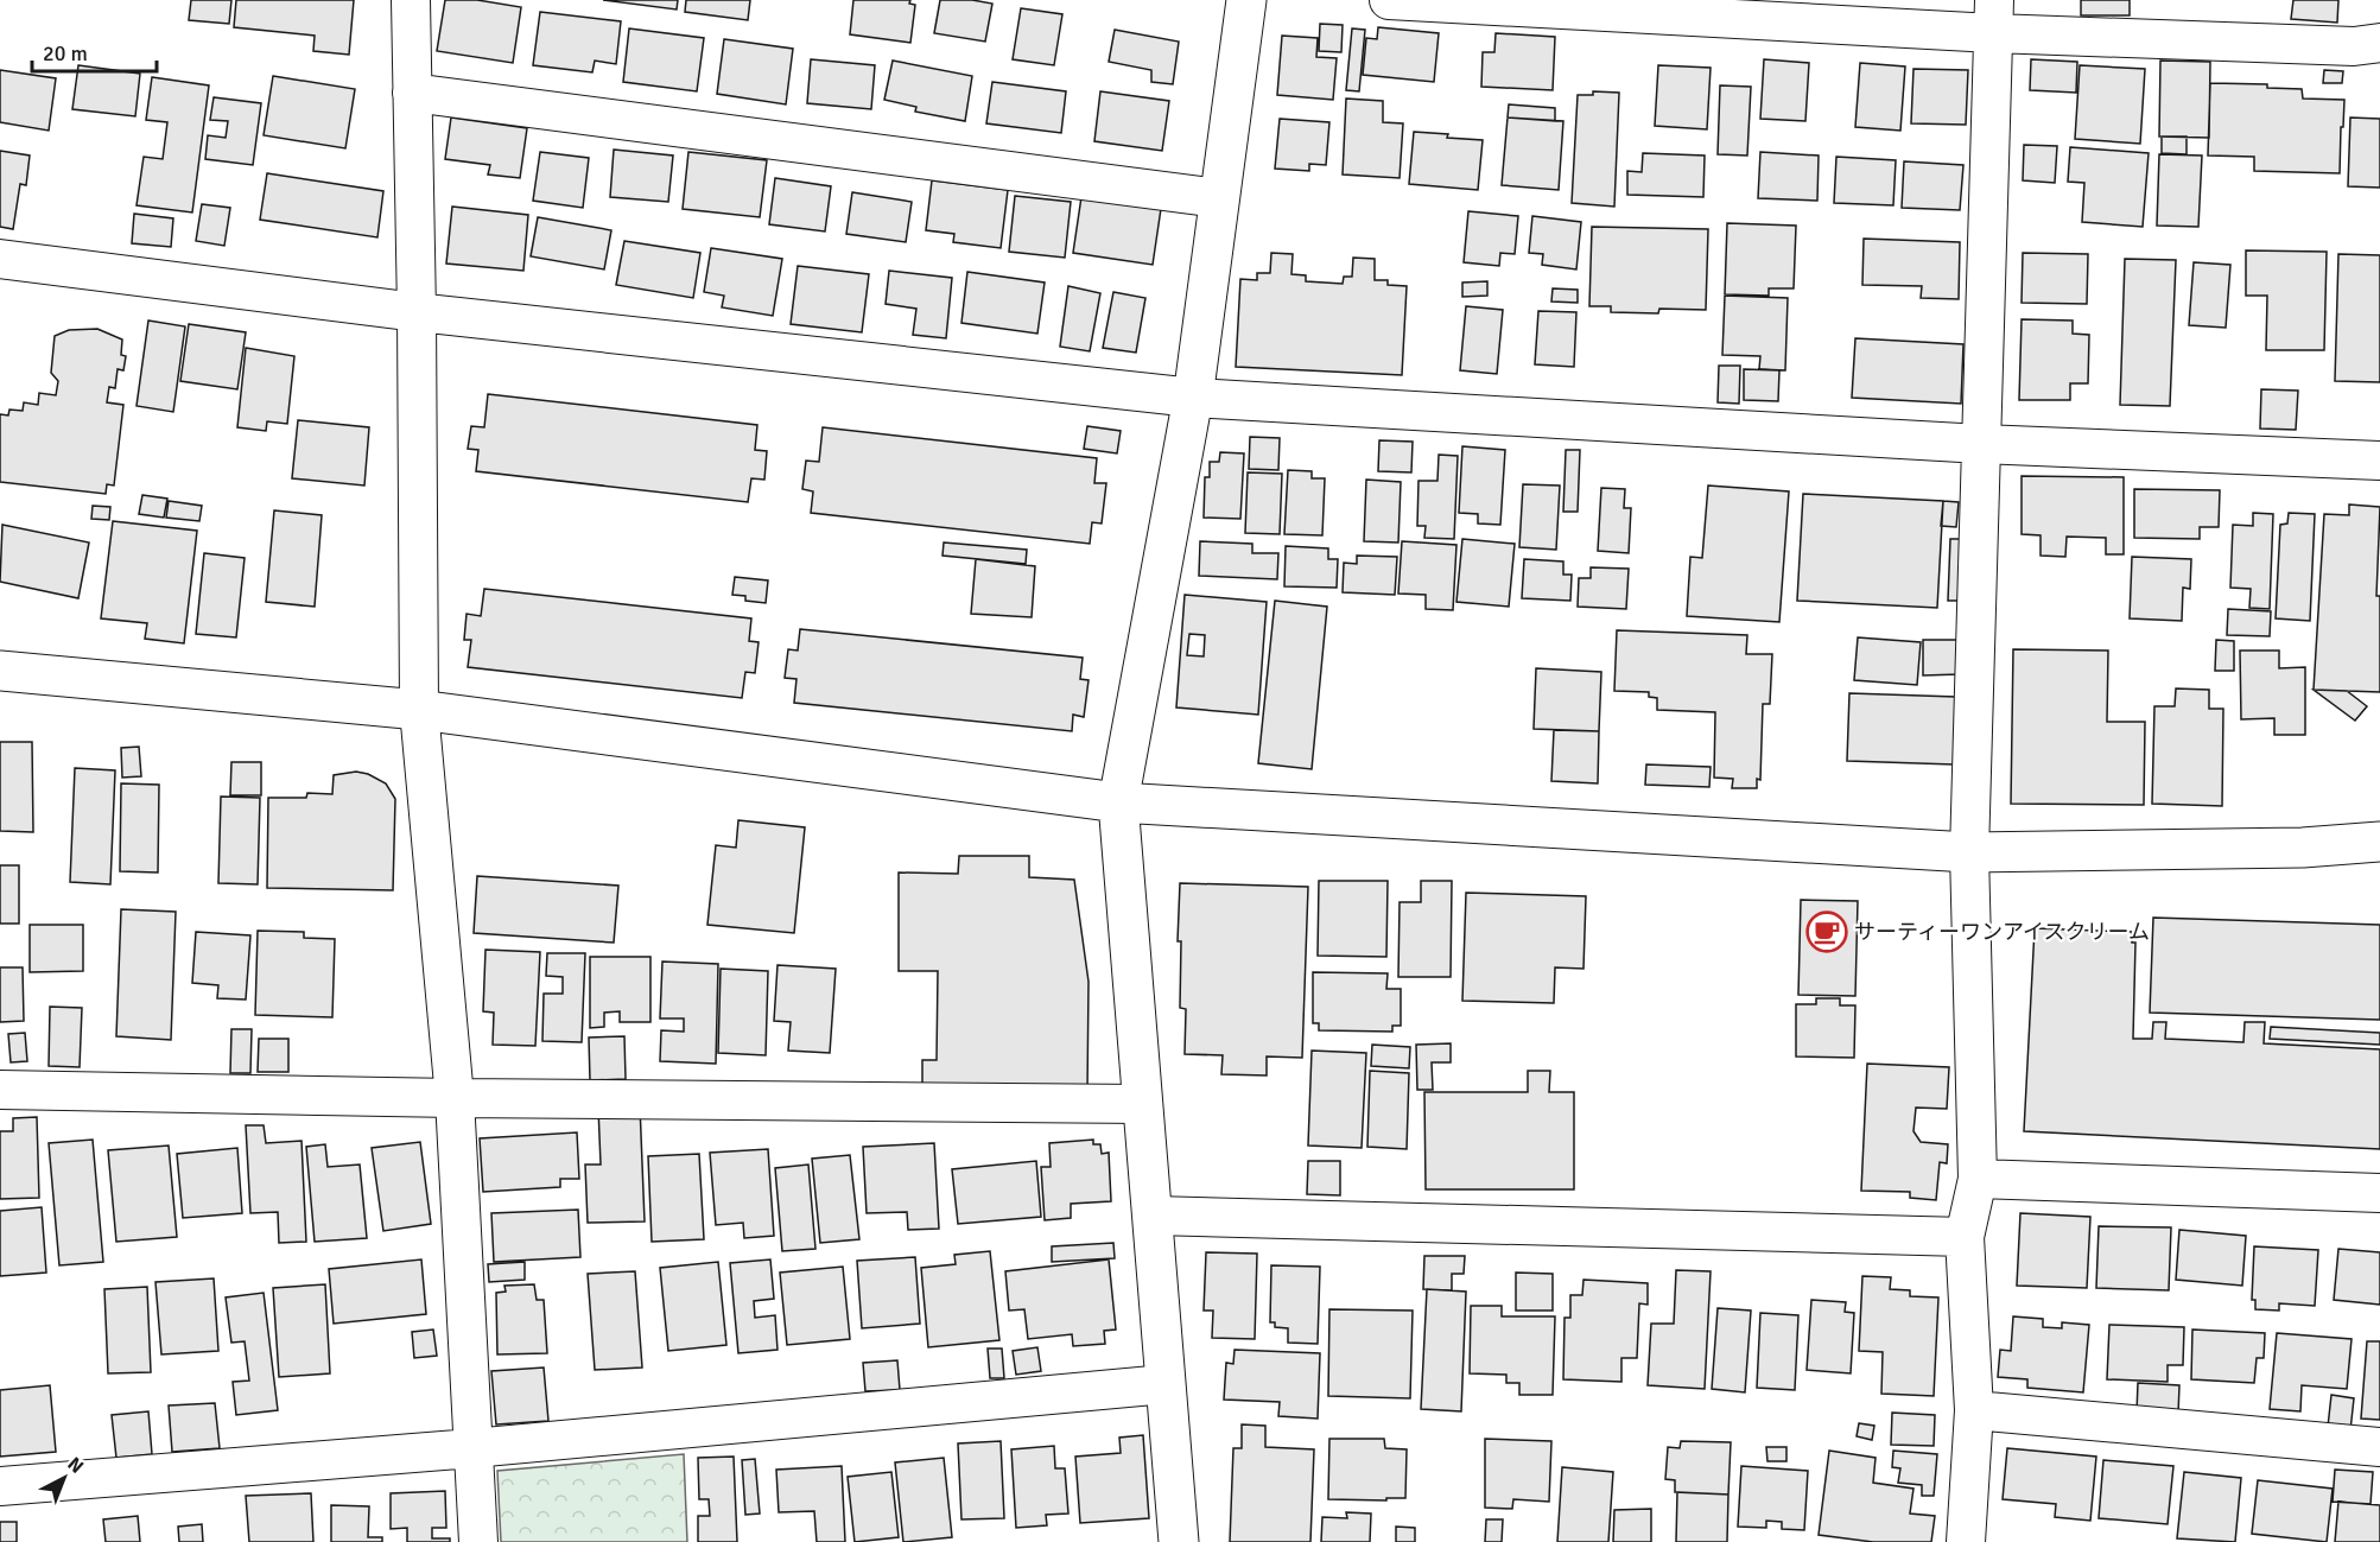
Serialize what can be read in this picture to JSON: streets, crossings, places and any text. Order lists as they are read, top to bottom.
{
  "places": {
    "cafe": ["サーティーワンアイスクリーム"]
  },
  "scale_bar": "20 m",
  "north": "top right"
}
